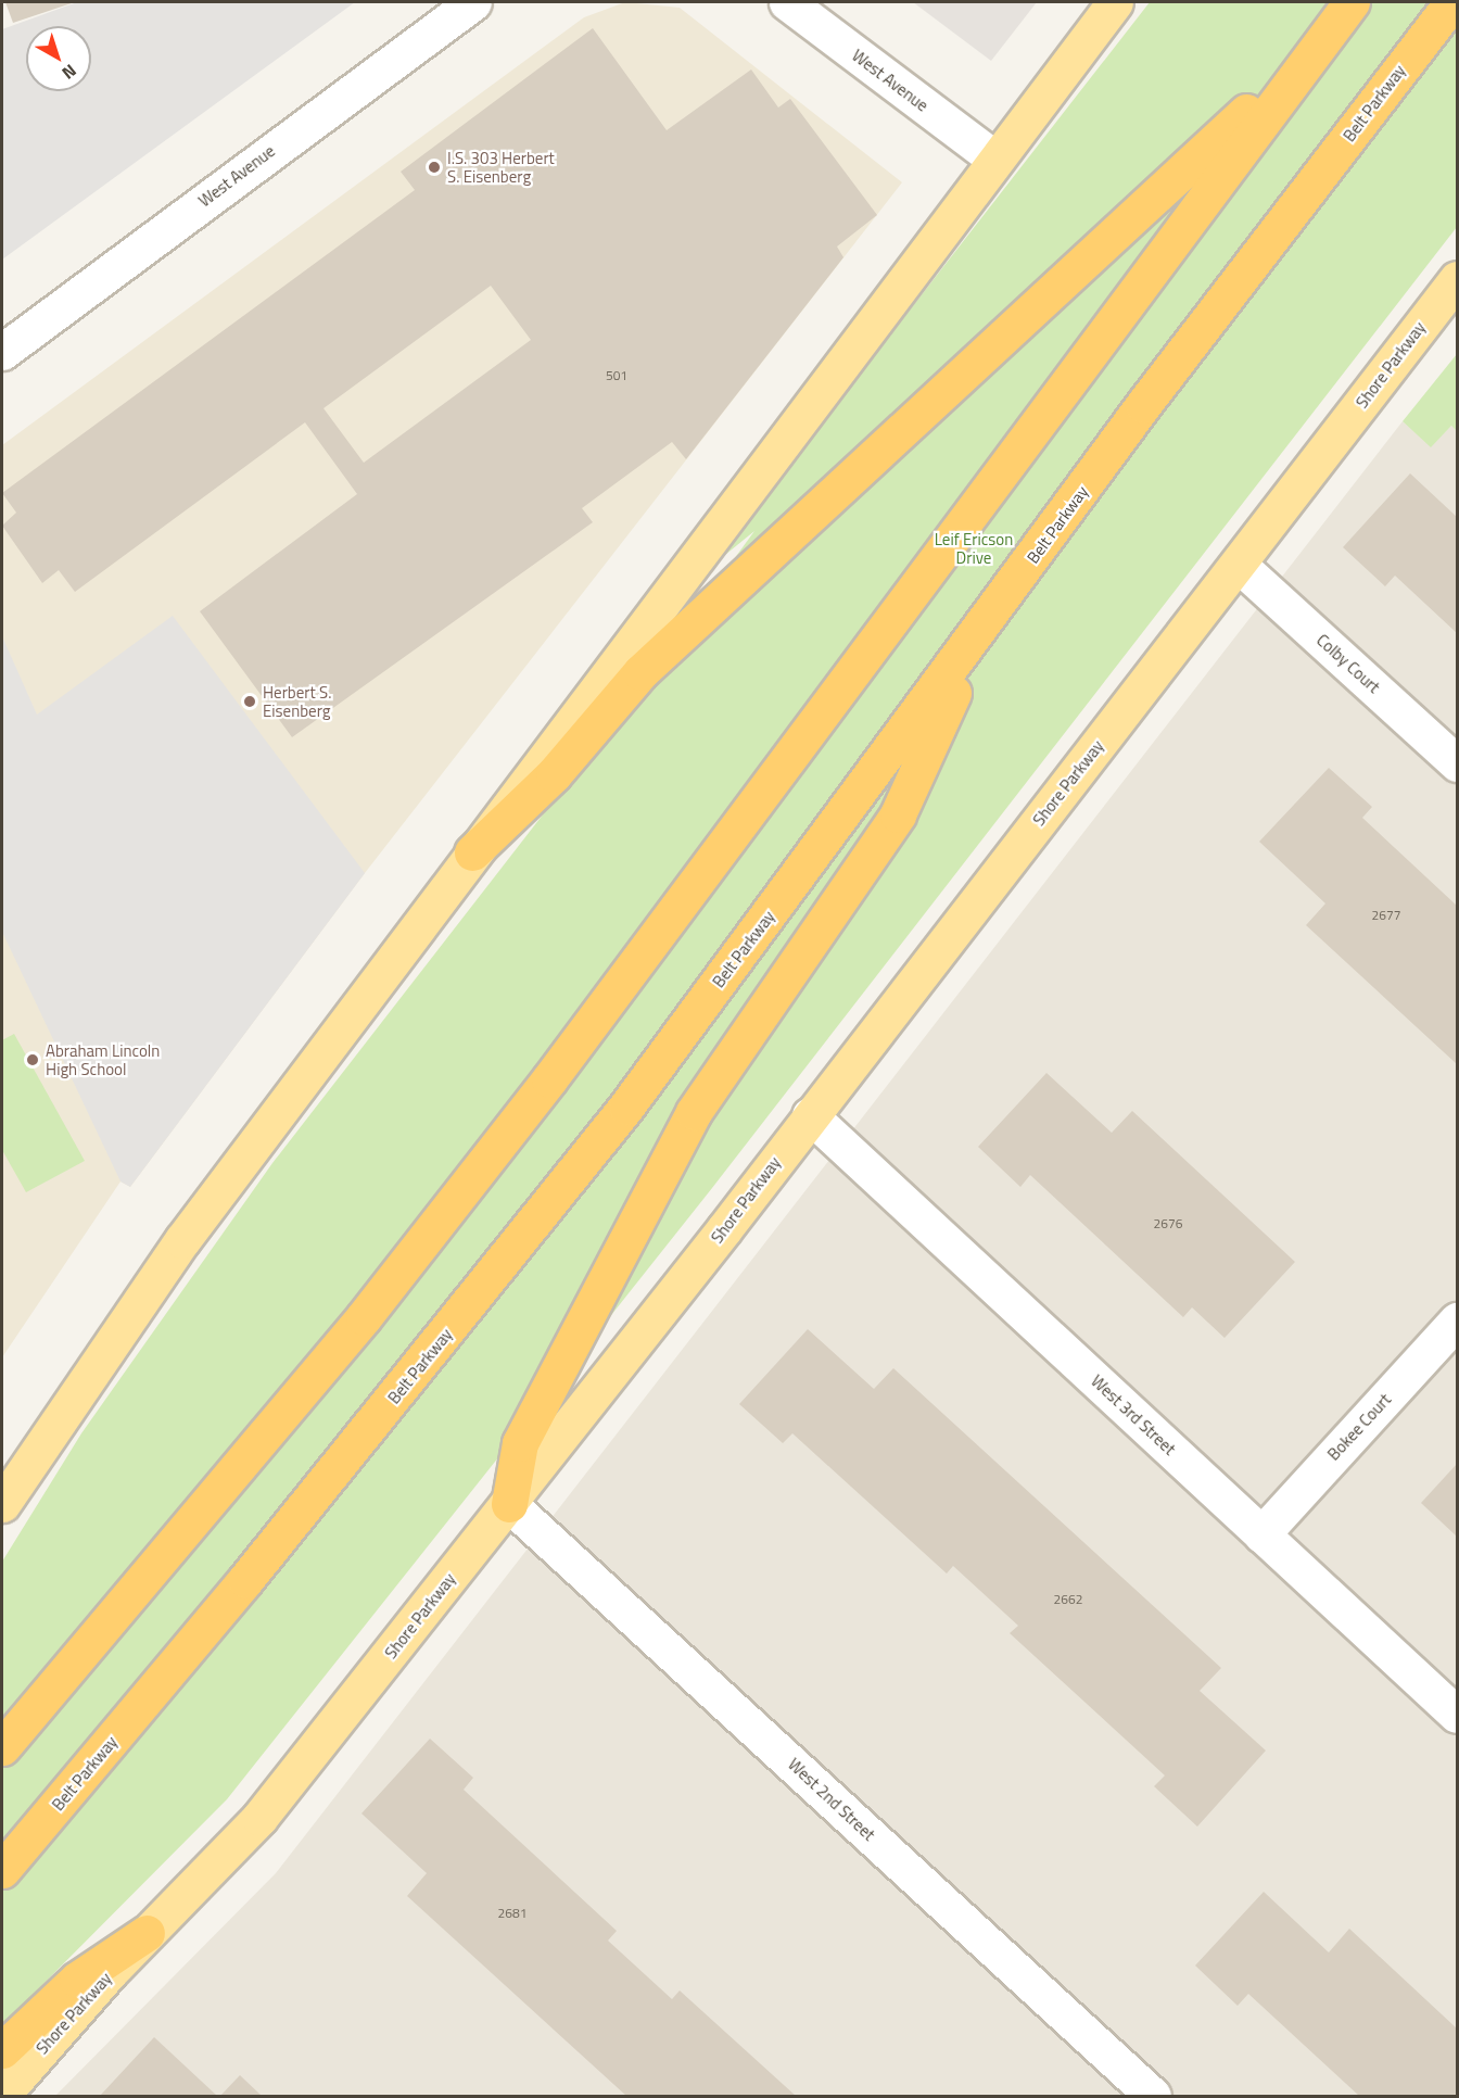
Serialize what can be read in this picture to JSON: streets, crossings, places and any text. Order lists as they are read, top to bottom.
{
  "streets": {
    "highway": ["Belt Parkway"],
    "main road": ["Shore Parkway"],
    "street": [
      "West Avenue",
      "Colby Court",
      "West 3rd Street",
      "Bokee Court",
      "West 2nd Street"
    ]
  },
  "crossings": [
    ["Shore Parkway", "Colby Court"],
    ["Shore Parkway", "West 3rd Street"],
    ["Shore Parkway", "West 2nd Street"],
    ["West 3rd Street", "Bokee Court"]
  ],
  "parks": ["Leif Ericson Drive"],
  "places": ["I.S. 303 Herbert S. Eisenberg", "Herbert S. Eisenberg", "Abraham Lincoln High School"],
  "house_numbers": [
    "501",
    "2677",
    "2676",
    "2662",
    "2681"
  ],
  "north": "bottom right"
}
